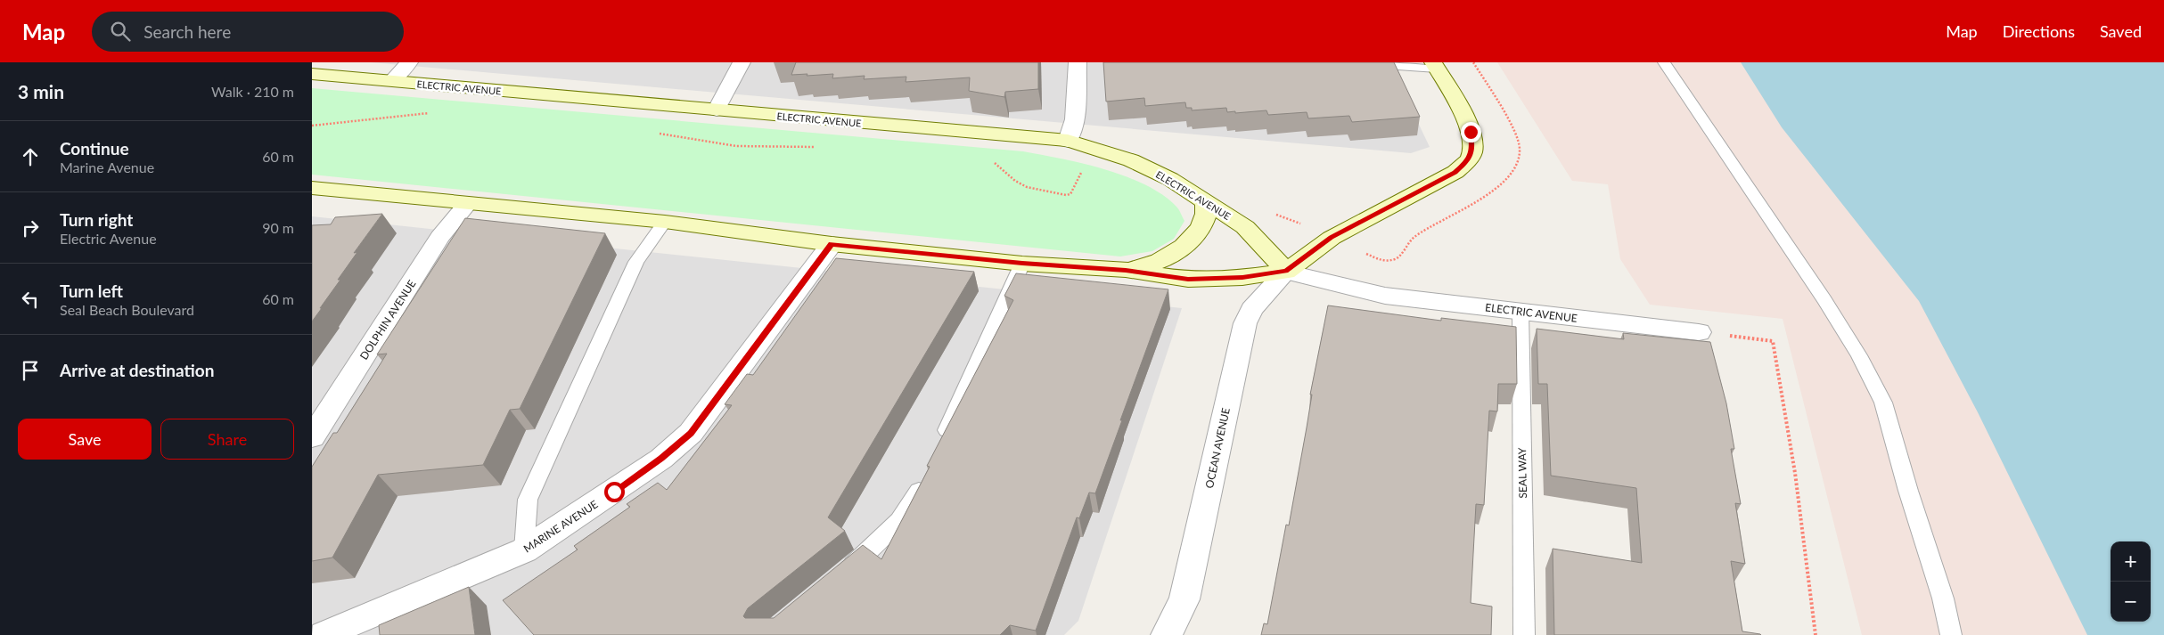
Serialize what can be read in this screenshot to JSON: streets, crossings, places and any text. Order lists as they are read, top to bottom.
{
  "streets": {
    "main road": ["ELECTRIC AVENUE"],
    "street": ["DOLPHIN AVENUE", "OCEAN AVENUE", "MARINE AVENUE"],
    "lane": ["SEAL WAY"]
  },
  "crossings": [
    ["ELECTRIC AVENUE", "DOLPHIN AVENUE"],
    ["ELECTRIC AVENUE", "OCEAN AVENUE"],
    ["ELECTRIC AVENUE", "SEAL WAY"],
    ["ELECTRIC AVENUE", "MARINE AVENUE"]
  ],
  "page": {
    "header": "Map",
    "search": "Search here",
    "nav": ["Map", "Directions", "Saved"],
    "heading": ["3 min", "Walk · 210 m"],
    "list": [
      ["Continue", "Marine Avenue", "60 m"],
      ["Turn right", "Electric Avenue", "90 m"],
      ["Turn left", "Seal Beach Boulevard", "60 m"],
      "Arrive at destination"
    ],
    "buttons": ["Save", "Share"],
    "map_buttons": ["+", "−"]
  }
}
